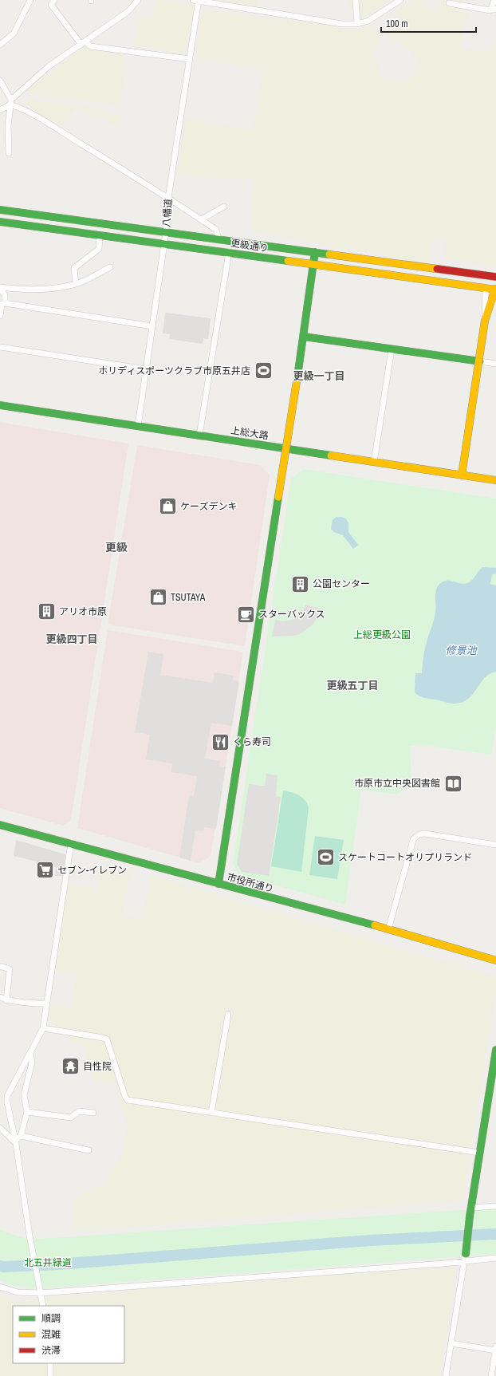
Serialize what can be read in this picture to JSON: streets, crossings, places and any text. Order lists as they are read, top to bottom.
{
  "streets": {
    "street": [
      "八幡道",
      "更級通り",
      "上総大路",
      "市役所通り"
    ]
  },
  "crossings": [
    ["八幡道", "更級通り"],
    ["八幡道", "上総大路"]
  ],
  "districts": [
    "更級一丁目",
    "更級",
    "更級四丁目",
    "更級五丁目"
  ],
  "water": ["修景池"],
  "parks": ["上総更級公園", "北五井緑道"],
  "places": {
    "sports": ["ホリディスポーツクラブ市原五井店", "スケートコートオリプリランド"],
    "shop": ["ケーズデンキ", "TSUTAYA"],
    "building": ["公園センター", "アリオ市原"],
    "cafe": ["スターバックス"],
    "restaurant": ["くら寿司"],
    "library": ["市原市立中央図書館"],
    "supermarket": ["セブン-イレブン"],
    "temple": ["自性院"]
  },
  "legend": ["順調", "混雑", "渋滞"],
  "scale_bar": "100 m"
}
